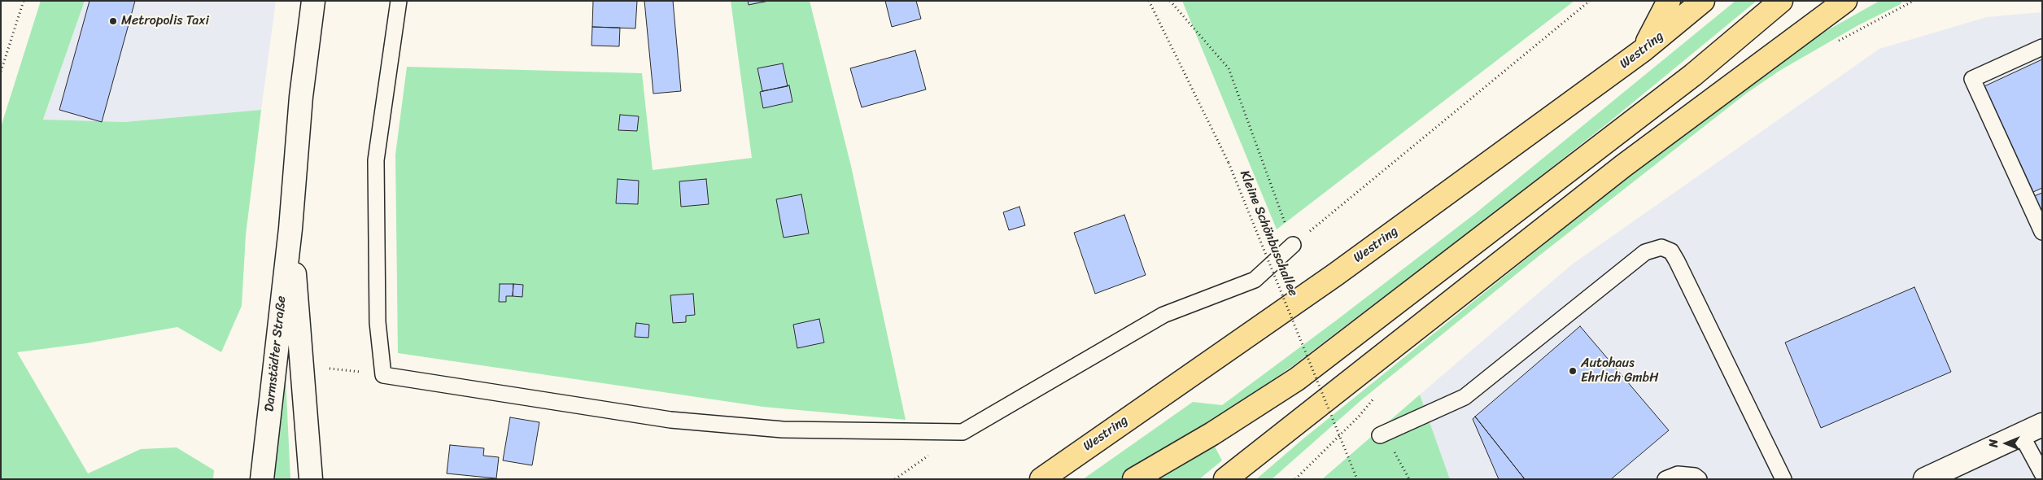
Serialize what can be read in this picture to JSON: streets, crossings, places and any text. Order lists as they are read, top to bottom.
{
  "streets": {
    "highway": ["Westring"],
    "main road": ["Darmstädter Straße"],
    "path": ["Kleine Schönbuschallee"]
  },
  "places": ["Metropolis Taxi", "Autohaus Ehrlich GmbH"],
  "north": "left"
}
